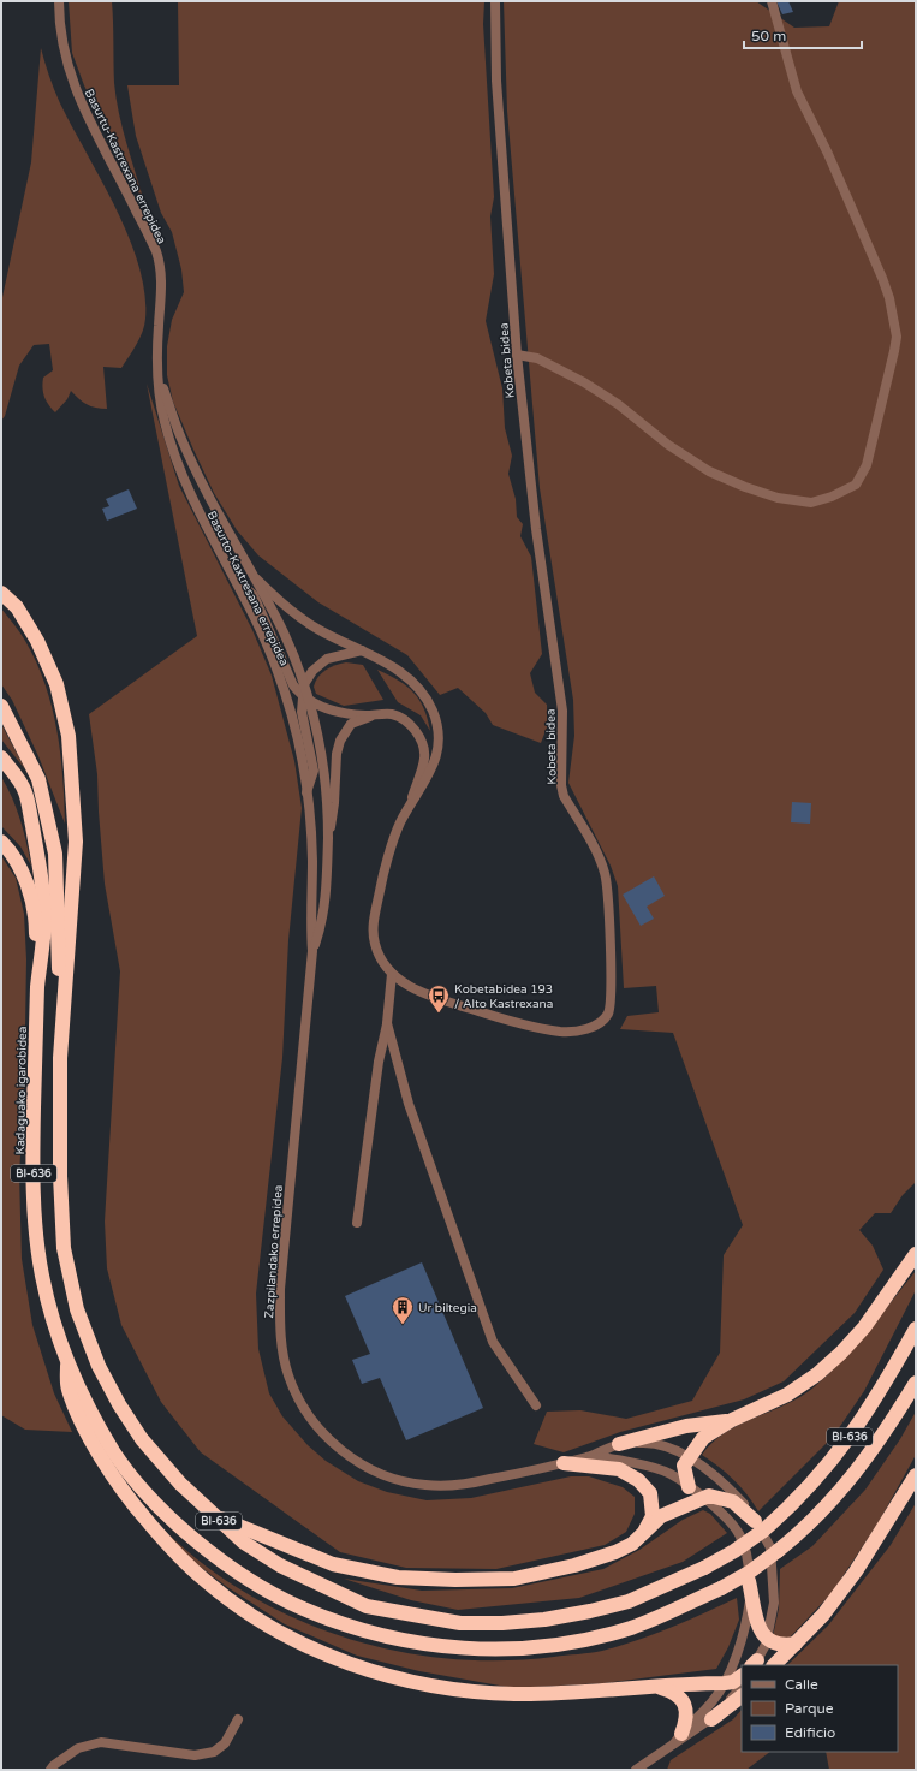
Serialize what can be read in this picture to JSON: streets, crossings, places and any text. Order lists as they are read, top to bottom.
{
  "streets": {
    "highway": ["Kadaguako igarobidea", "BI-636"],
    "street": [
      "Basurtu-Kastrexana errepidea",
      "Kobeta bidea",
      "Basurto-Kaxtresana errepidea",
      "Zazpilandako errepidea"
    ]
  },
  "crossings": [
    ["Basurtu-Kastrexana errepidea", "Basurto-Kaxtresana errepidea"],
    ["Basurto-Kaxtresana errepidea", "Zazpilandako errepidea"],
    ["Kadaguako igarobidea", "BI-636"],
    ["BI-636", "Zazpilandako errepidea"]
  ],
  "places": {
    "bus stop": ["Kobetabidea 193 / Alto Kastrexana"],
    "building": ["Ur biltegia"]
  },
  "legend": ["Calle", "Parque", "Edificio"],
  "scale_bar": "50 m"
}
